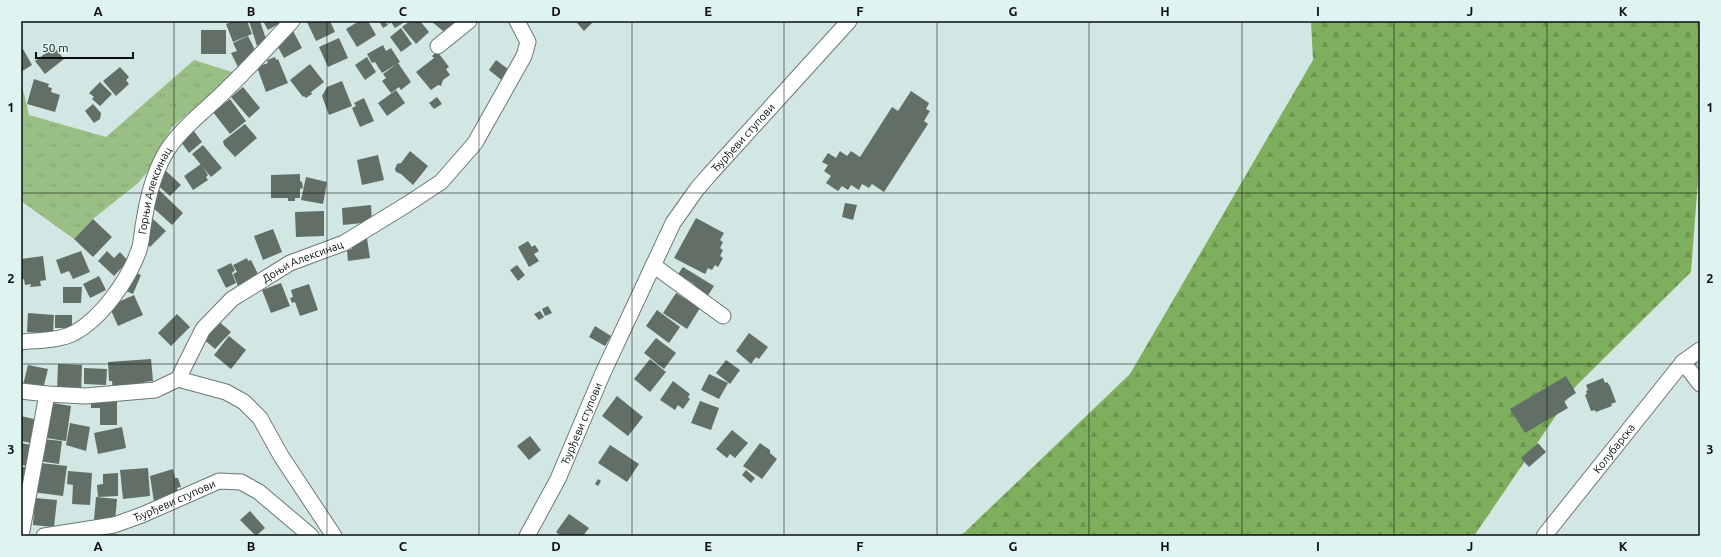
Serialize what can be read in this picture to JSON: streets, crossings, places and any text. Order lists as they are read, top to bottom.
{
  "streets": {
    "street": [
      "Ђурђеви ступови",
      "Горњи Алексинац",
      "Доњи Алексинац",
      "Колубарска"
    ]
  },
  "scale_bar": "50 m",
  "grid": {
    "columns": [
      "A",
      "B",
      "C",
      "D",
      "E",
      "F",
      "G",
      "H",
      "I",
      "J",
      "K"
    ],
    "rows": ["1", "2", "3"]
  }
}
